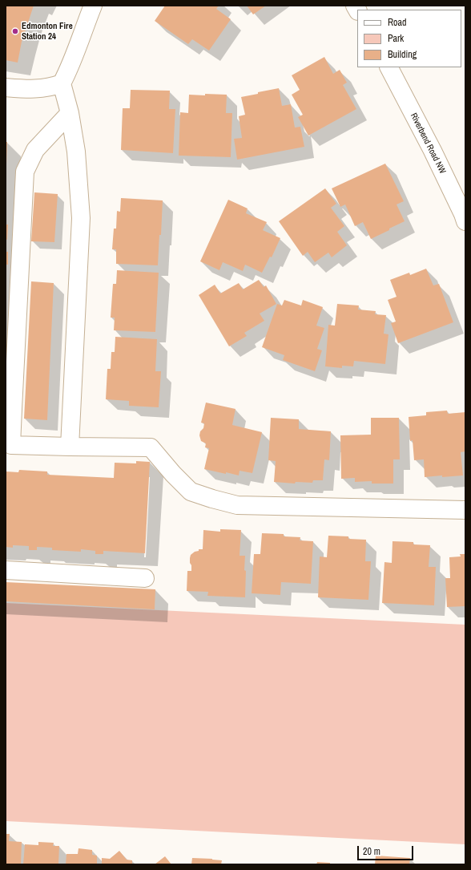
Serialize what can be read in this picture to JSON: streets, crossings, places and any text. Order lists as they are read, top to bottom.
{
  "streets": {
    "main road": ["Riverbend Road NW"]
  },
  "places": ["Edmonton Fire Station 24"],
  "legend": ["Road", "Park", "Building"],
  "scale_bar": "20 m"
}
